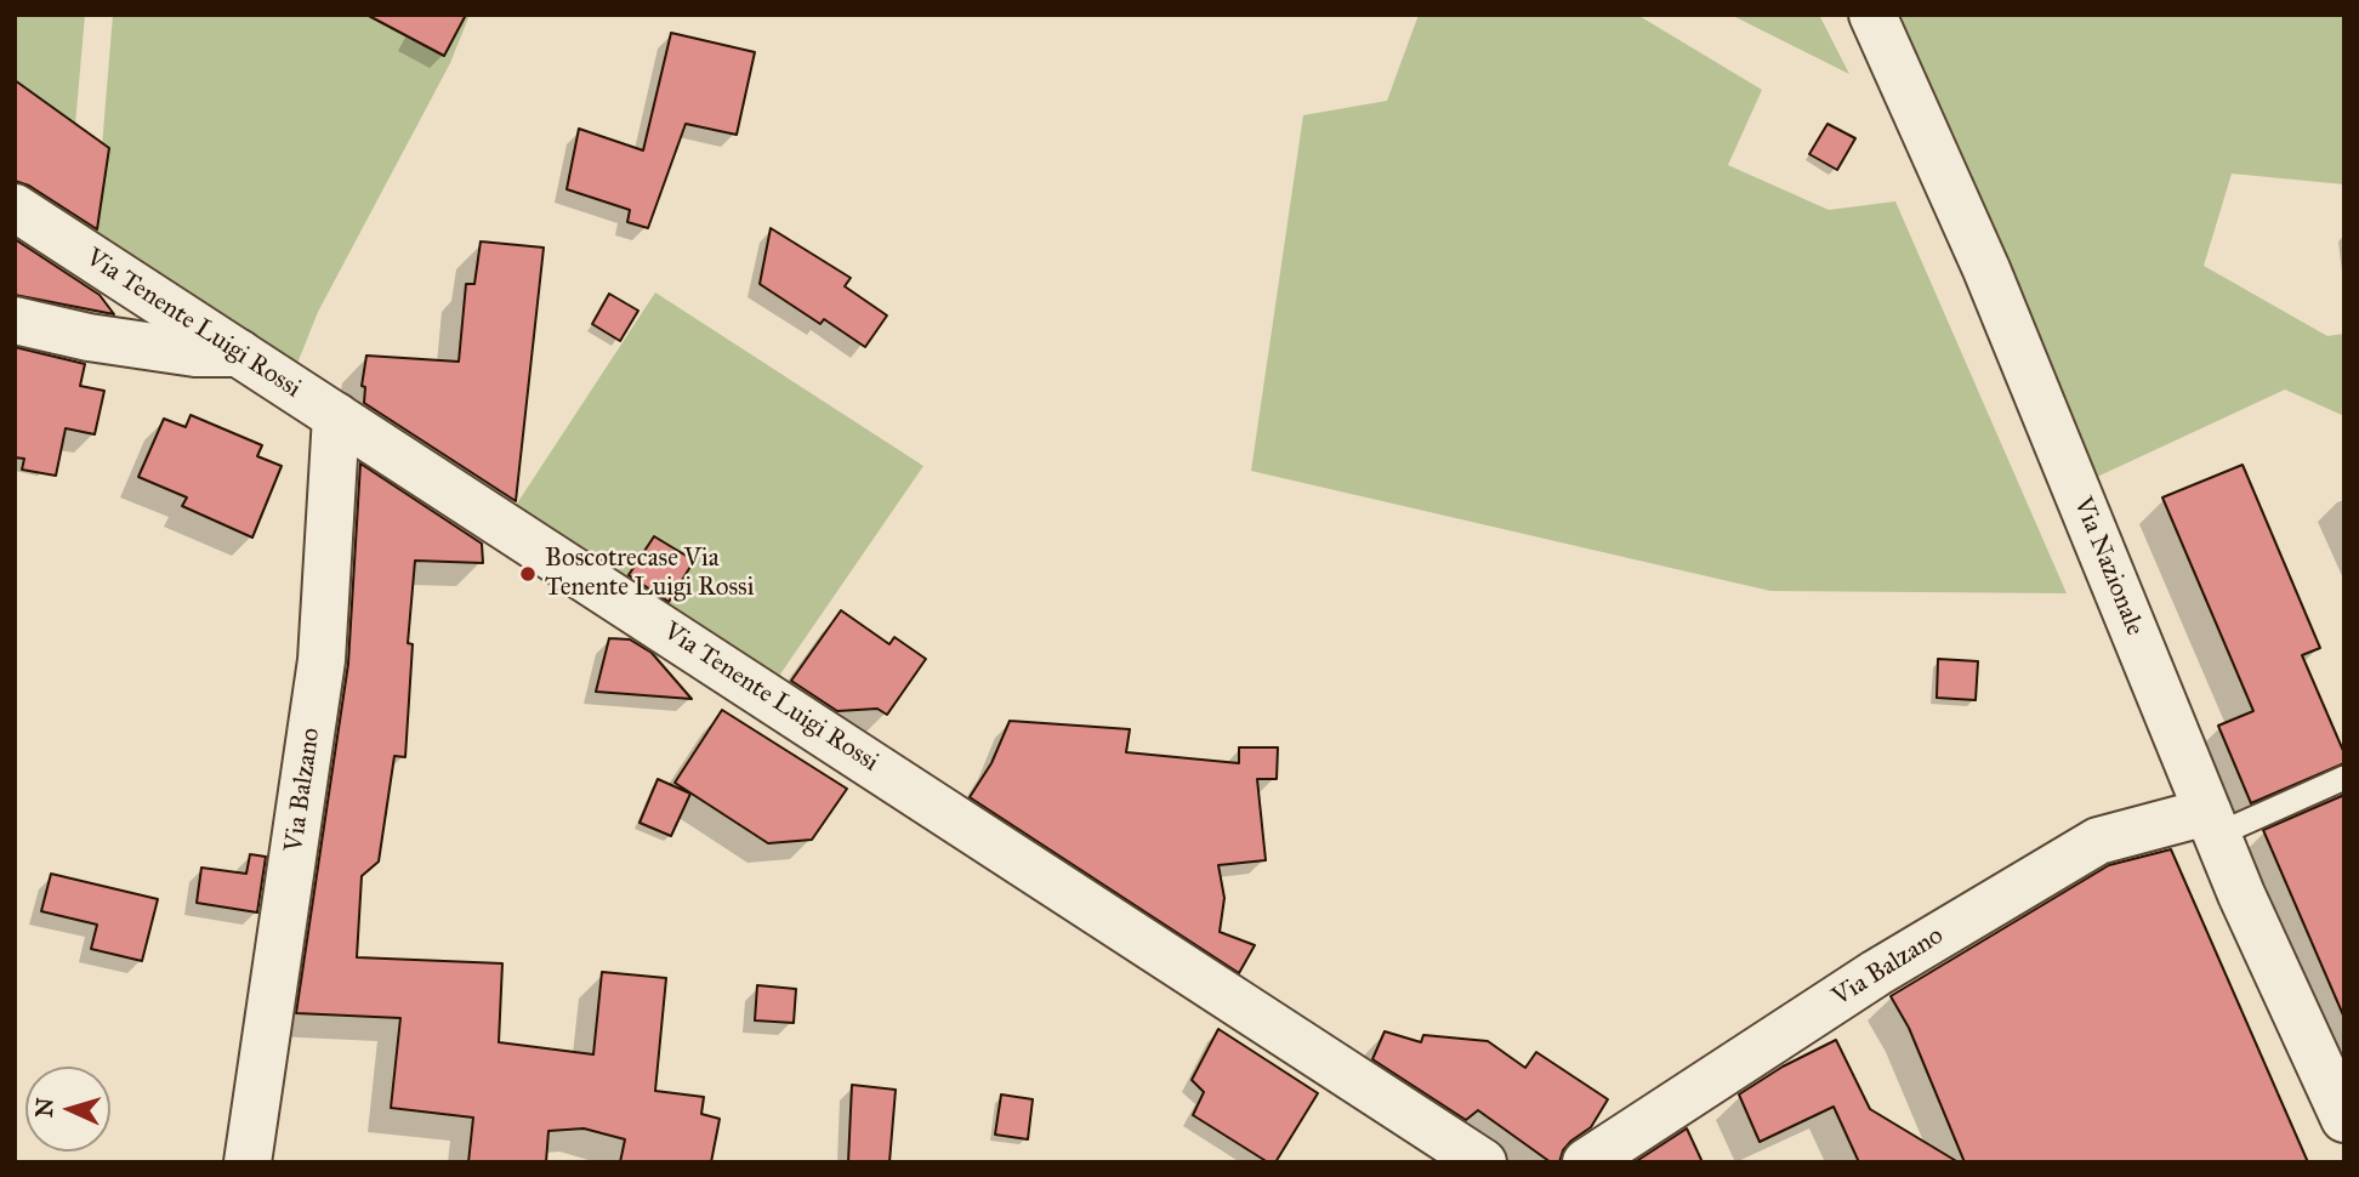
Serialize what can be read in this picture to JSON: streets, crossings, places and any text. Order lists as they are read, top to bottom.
{
  "streets": {
    "street": ["Via Tenente Luigi Rossi", "Via Nazionale", "Via Balzano"]
  },
  "crossings": [
    ["Via Tenente Luigi Rossi", "Via Balzano"],
    ["Via Nazionale", "Via Balzano"]
  ],
  "places": ["Boscotrecase Via Tenente Luigi Rossi"],
  "north": "left"
}
